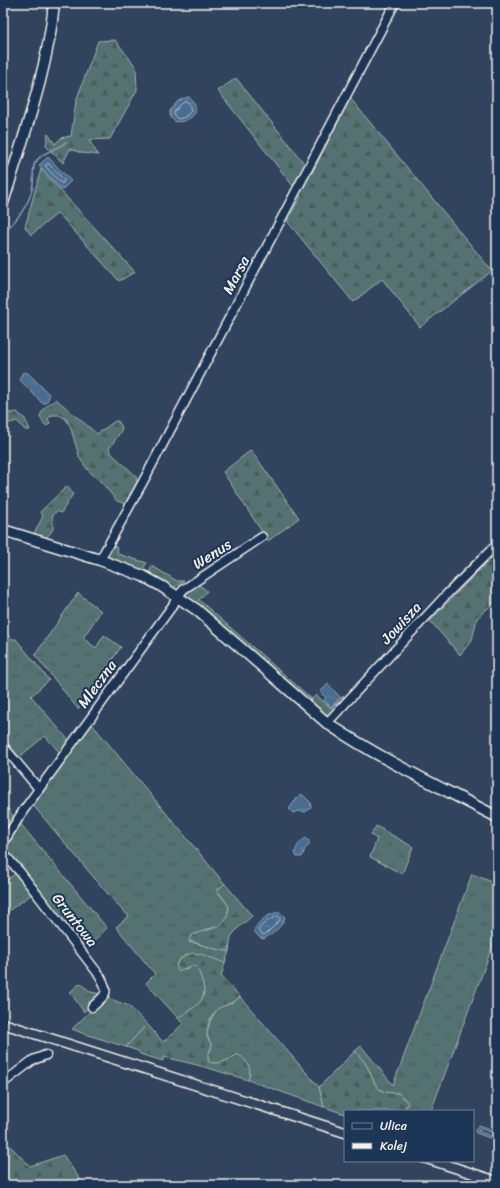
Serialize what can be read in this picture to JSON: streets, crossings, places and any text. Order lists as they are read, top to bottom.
{
  "streets": {
    "street": [
      "Marsa",
      "Wenus",
      "Jowisza",
      "Mleczna",
      "Gruntowa"
    ]
  },
  "crossings": [
    ["Wenus", "Mleczna"]
  ],
  "legend": ["Ulica", "Kolej"]
}
